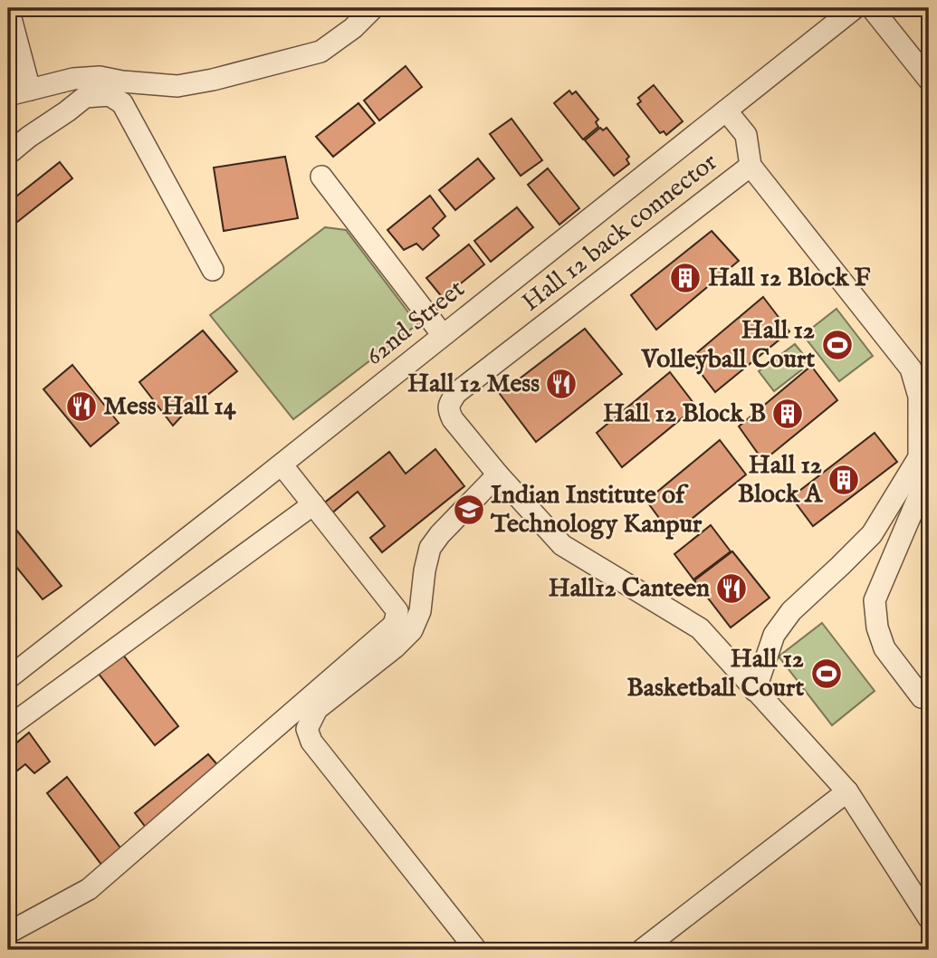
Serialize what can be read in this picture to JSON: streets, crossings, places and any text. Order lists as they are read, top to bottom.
{
  "streets": {
    "street": ["Hall 12 back connector", "62nd Street"]
  },
  "places": {
    "building": ["Hall 12 Block F", "Hall 12 Block B", "Hall 12 Block A"],
    "sports": ["Hall 12 Volleyball Court", "Hall 12 Basketball Court"],
    "restaurant": ["Hall 12 Mess", "Mess Hall 14", "Hall12 Canteen"],
    "school or university": ["Indian Institute of Technology Kanpur"]
  }
}
